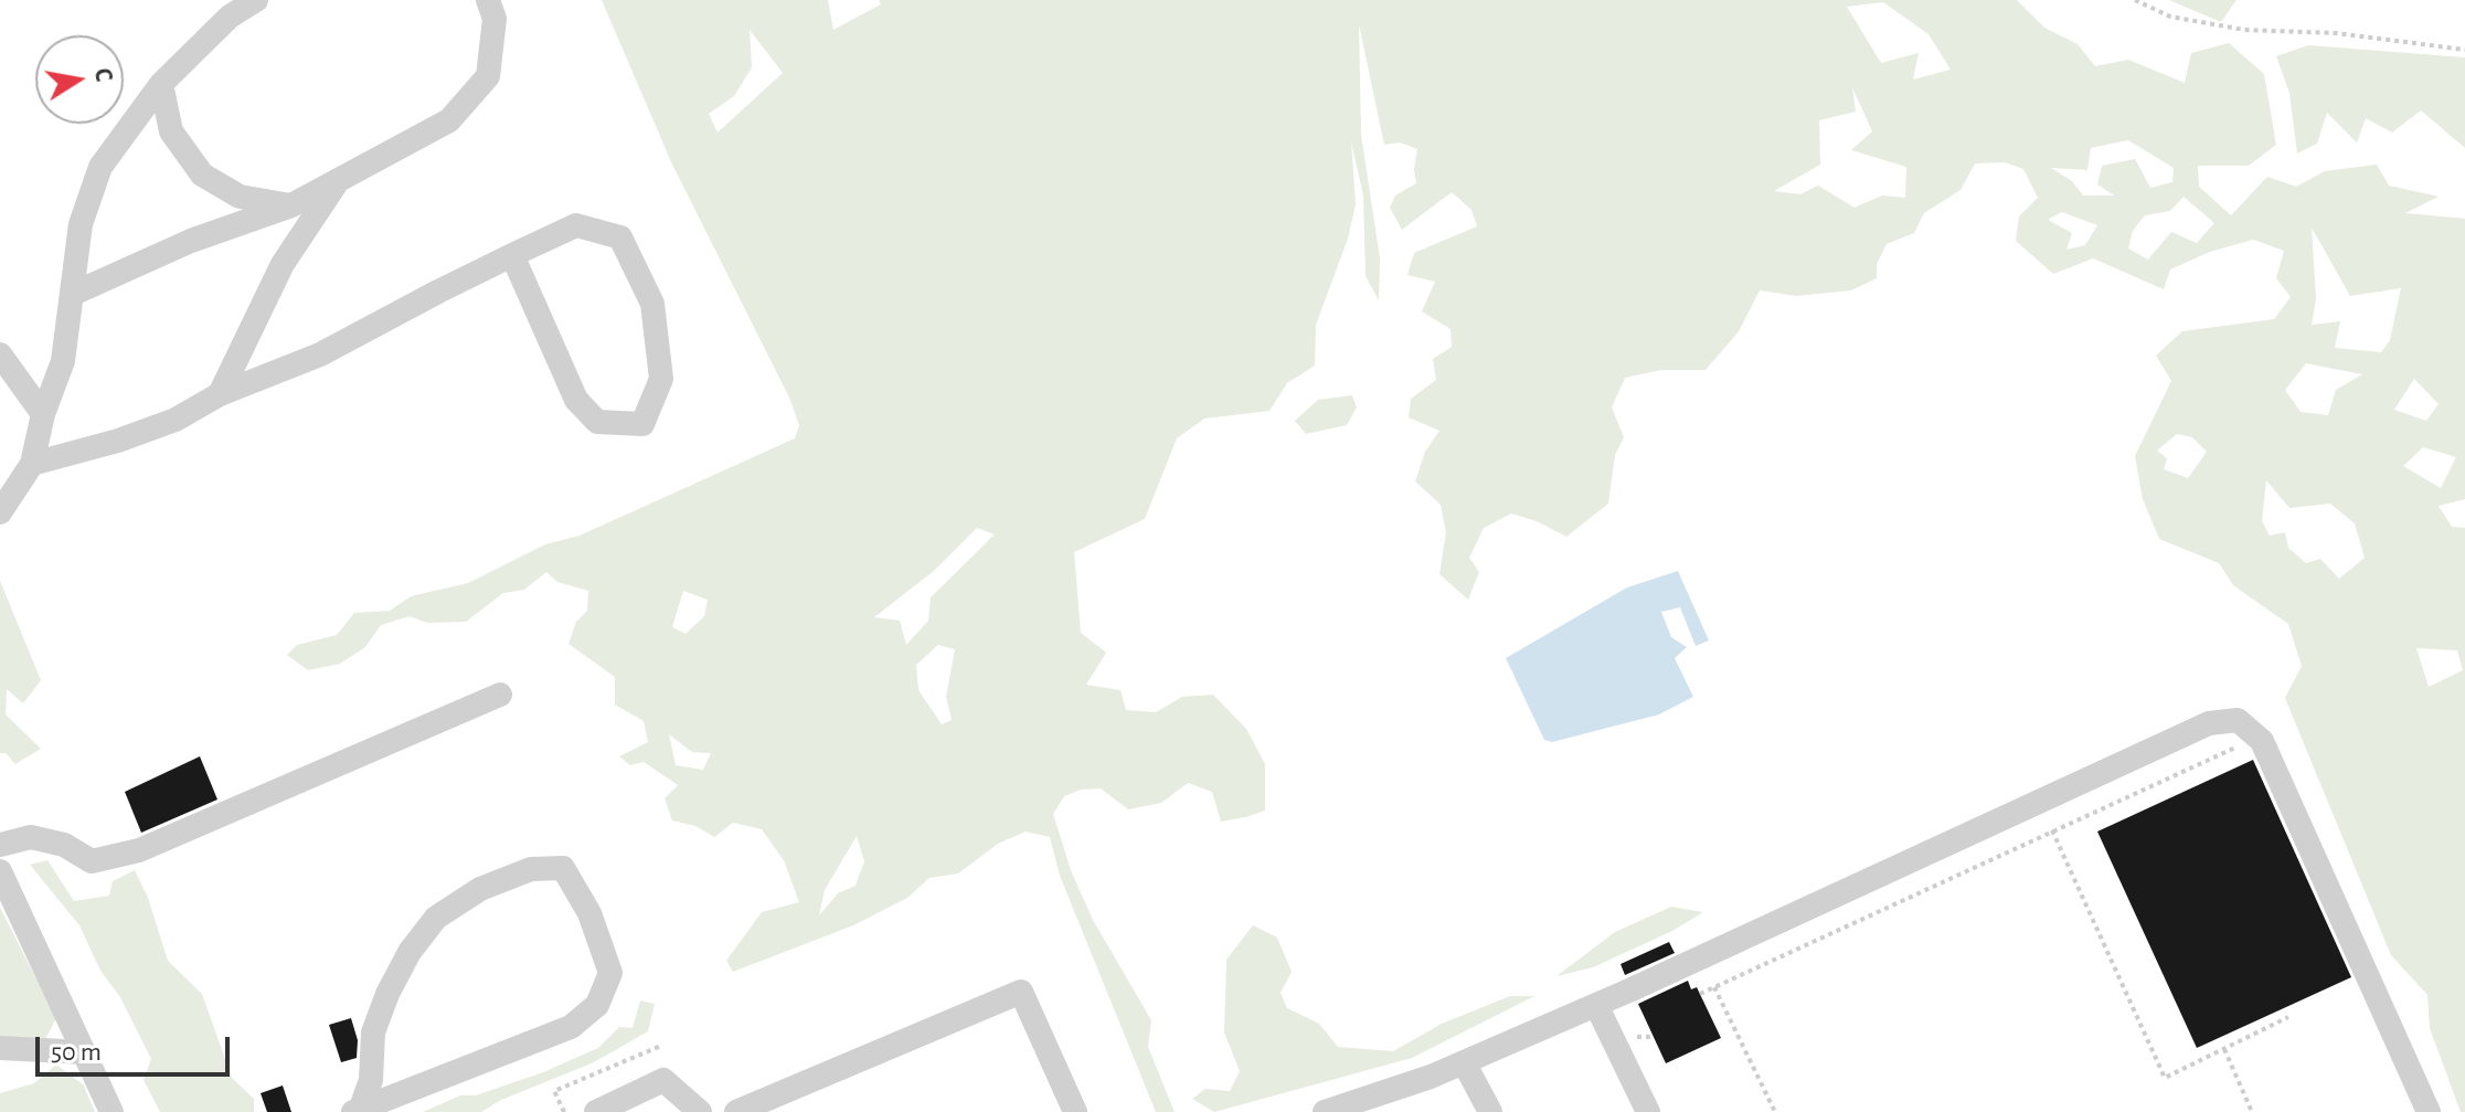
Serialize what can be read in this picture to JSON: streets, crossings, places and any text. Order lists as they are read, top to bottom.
{
  "scale_bar": "50 m",
  "north": "right"
}
